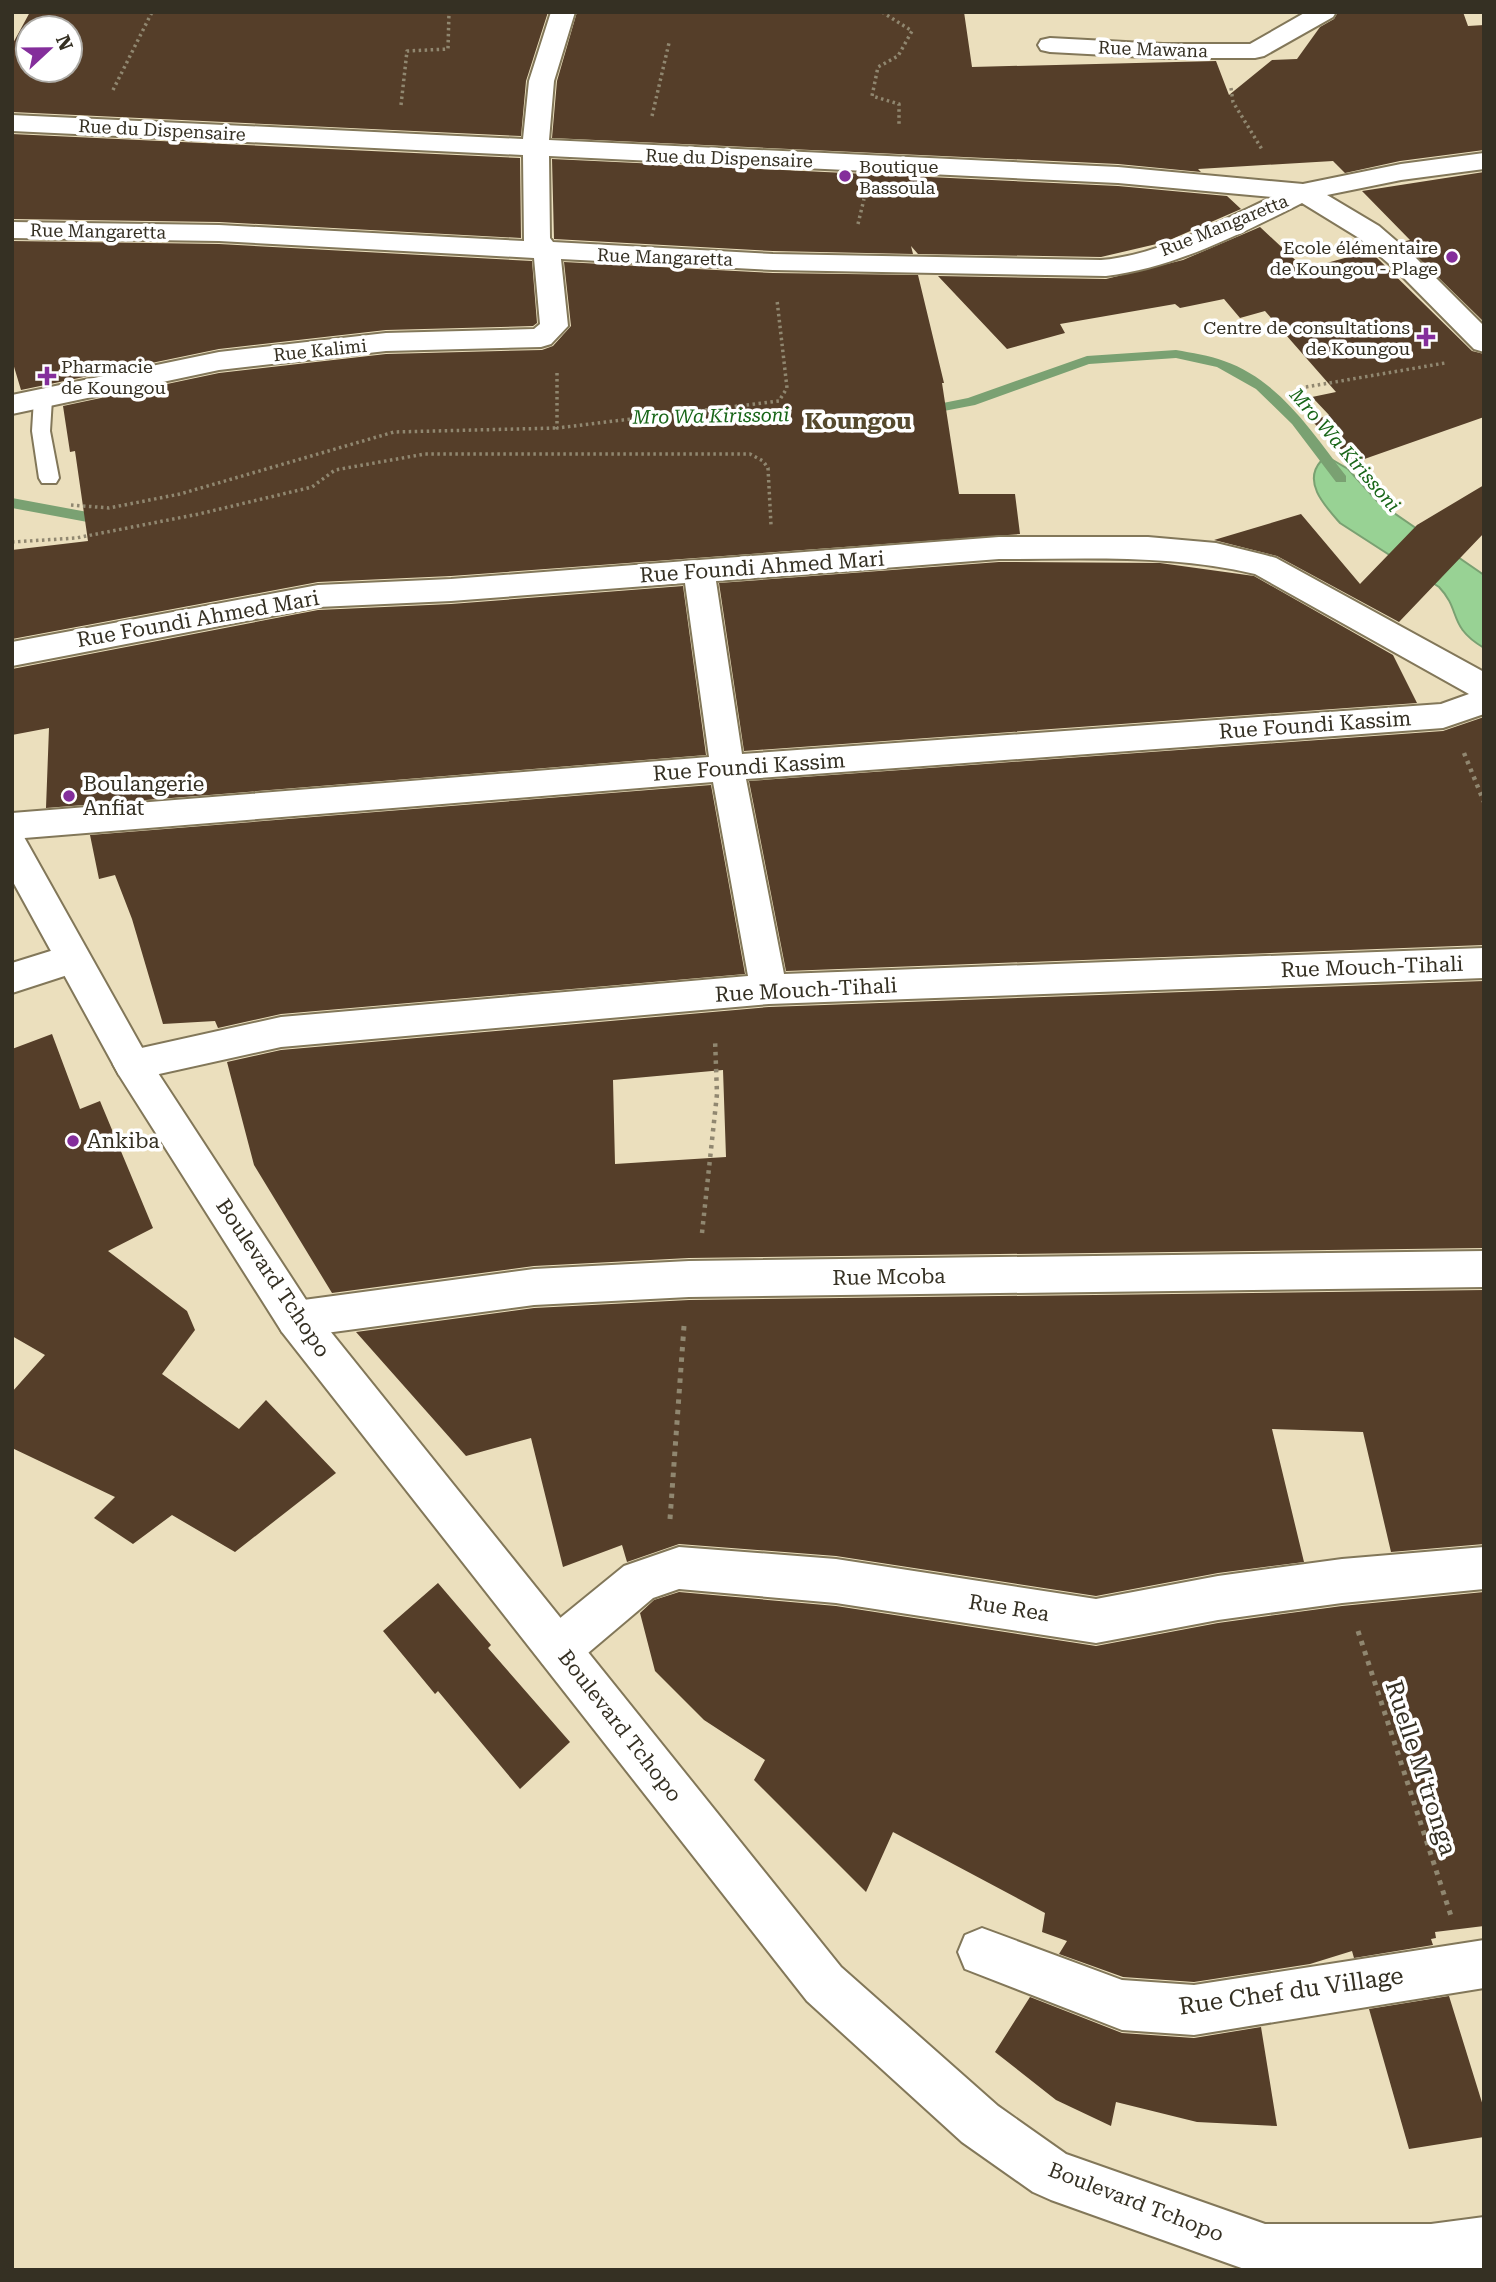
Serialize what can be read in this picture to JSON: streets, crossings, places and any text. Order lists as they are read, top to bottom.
{
  "streets": {
    "street": [
      "Rue Mawana",
      "Rue du Dispensaire",
      "Rue Mangaretta",
      "Rue Kalimi",
      "Rue Foundi Ahmed Mari",
      "Rue Foundi Kassim",
      "Rue Mouch-Tihali",
      "Rue Mcoba",
      "Boulevard Tchopo",
      "Rue Rea",
      "Rue Chef du Village"
    ],
    "path": ["Ruelle M'tronga"]
  },
  "crossings": [
    ["Rue Mawana", "Rue du Dispensaire"],
    ["Rue Mawana", "Rue Mangaretta"],
    ["Rue du Dispensaire", "Rue Mangaretta"],
    ["Rue Mouch-Tihali", "Boulevard Tchopo"],
    ["Rue Mcoba", "Boulevard Tchopo"],
    ["Boulevard Tchopo", "Rue Rea"],
    ["Rue Rea", "Ruelle M'tronga"],
    ["Ruelle M'tronga", "Rue Chef du Village"]
  ],
  "districts": ["Koungou"],
  "water": ["Mro Wa Kirissoni"],
  "places": {
    "other": [
      "Boutique Bassoula",
      "Ecole élémentaire de Koungou - Plage",
      "Boulangerie Anfiat",
      "Ankiba"
    ],
    "health": ["Centre de consultations de Koungou", "Pharmacie de Koungou"]
  },
  "north": "right"
}
